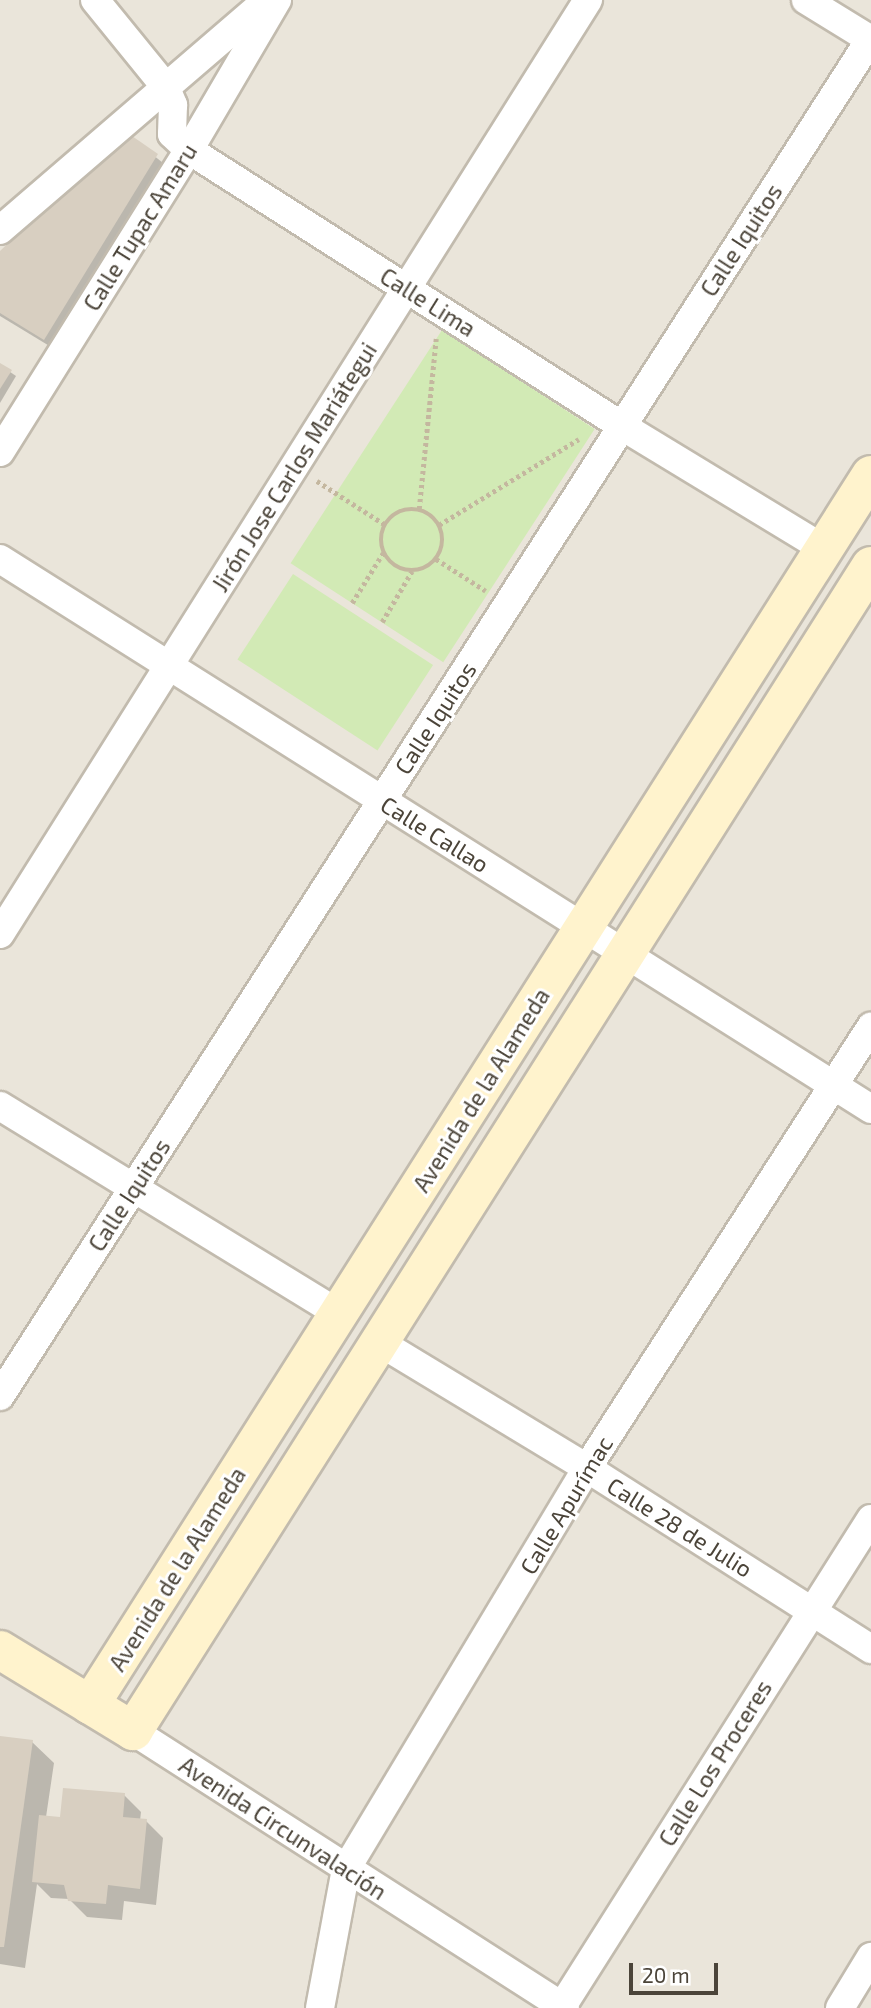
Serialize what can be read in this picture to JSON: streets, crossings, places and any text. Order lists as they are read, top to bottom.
{
  "streets": {
    "street": [
      "Calle Tupac Amaru",
      "Calle Iquitos",
      "Calle Lima",
      "Jirón Jose Carlos Mariátegui",
      "Calle Callao",
      "Avenida de la Alameda",
      "Calle Apurímac",
      "Calle 28 de Julio",
      "Calle Los Proceres",
      "Avenida Circunvalación"
    ]
  },
  "crossings": [
    ["Calle Tupac Amaru", "Calle Lima"],
    ["Calle Iquitos", "Calle Lima"],
    ["Calle Iquitos", "Calle Callao"],
    ["Calle Lima", "Jirón Jose Carlos Mariátegui"],
    ["Calle Lima", "Avenida de la Alameda"],
    ["Jirón Jose Carlos Mariátegui", "Calle Callao"],
    ["Calle Callao", "Avenida de la Alameda"],
    ["Calle Callao", "Calle Apurímac"],
    ["Avenida de la Alameda", "Avenida Circunvalación"],
    ["Calle Apurímac", "Calle 28 de Julio"],
    ["Calle Apurímac", "Avenida Circunvalación"],
    ["Calle 28 de Julio", "Calle Los Proceres"],
    ["Calle Los Proceres", "Avenida Circunvalación"]
  ],
  "scale_bar": "20 m"
}
